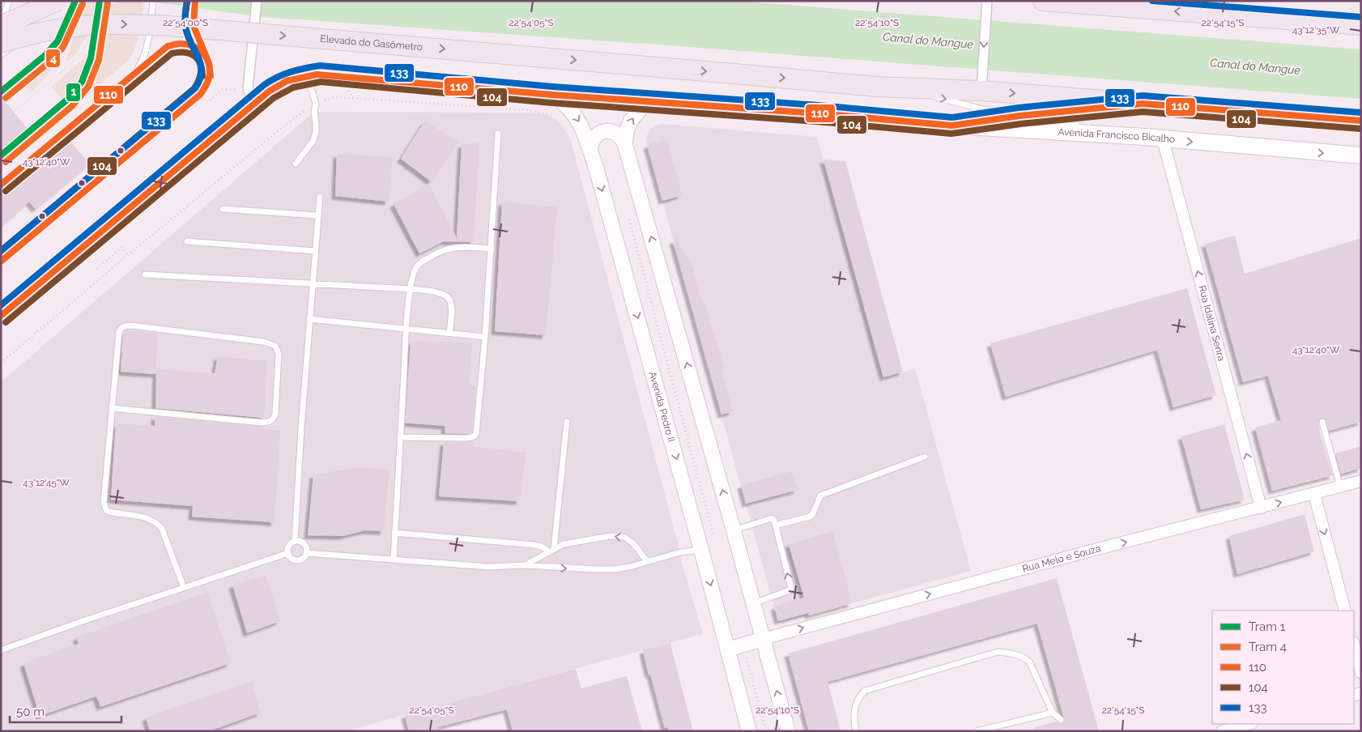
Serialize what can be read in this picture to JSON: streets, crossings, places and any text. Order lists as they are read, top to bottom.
{
  "streets": {
    "highway": ["Elevado do Gasômetro"],
    "main road": ["Avenida Francisco Bicalho"],
    "street": ["Rua Idalina Senra", "Avenida Pedro II", "Rua Melo e Souza"]
  },
  "crossings": [
    ["Avenida Francisco Bicalho", "Rua Idalina Senra"],
    ["Avenida Francisco Bicalho", "Avenida Pedro II"],
    ["Rua Idalina Senra", "Rua Melo e Souza"]
  ],
  "one_way": ["Elevado do Gasômetro", "Rua Idalina Senra", "Rua Melo e Souza"],
  "water": ["Canal do Mangue"],
  "lines": [
    "tram line 1",
    "transit line 110",
    "transit line 104",
    "transit line 133",
    "tram line 4"
  ],
  "legend": [
    "Tram 1",
    "Tram 4",
    "110",
    "104",
    "133"
  ],
  "scale_bar": "50 m",
  "coordinates": [
    "22°54'00\"S",
    "22°54'05\"S",
    "22°54'10\"S",
    "22°54'15\"S",
    "43°12'35\"W",
    "43°12'40\"W",
    "43°12'45\"W"
  ]
}
